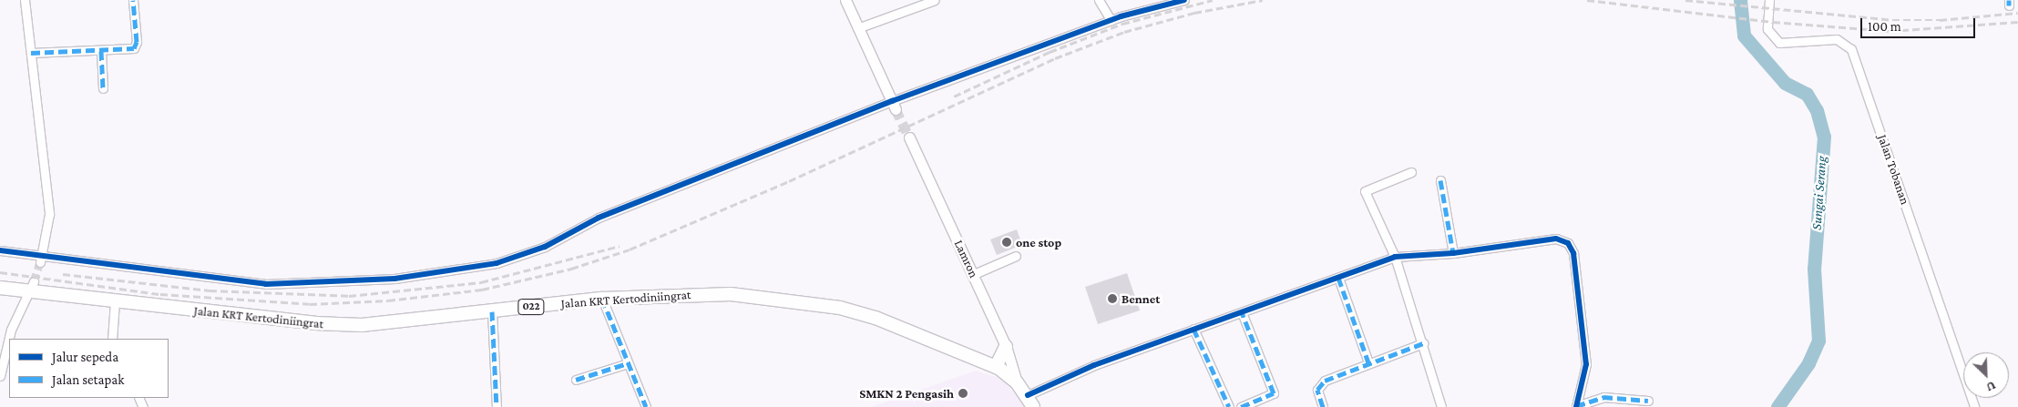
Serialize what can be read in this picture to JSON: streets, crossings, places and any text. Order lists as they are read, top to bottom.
{
  "streets": {
    "main road": ["Jalan KRT Kertodiniingrat", "022"],
    "street": ["Jalan Tobanan", "Lamron"]
  },
  "crossings": [
    ["Lamron", "Jalan KRT Kertodiniingrat"]
  ],
  "water": ["Sungai Serang"],
  "places": ["one stop", "Bennet", "SMKN 2 Pengasih"],
  "legend": ["Jalur sepeda", "Jalan setapak"],
  "scale_bar": "100 m",
  "north": "bottom right"
}
